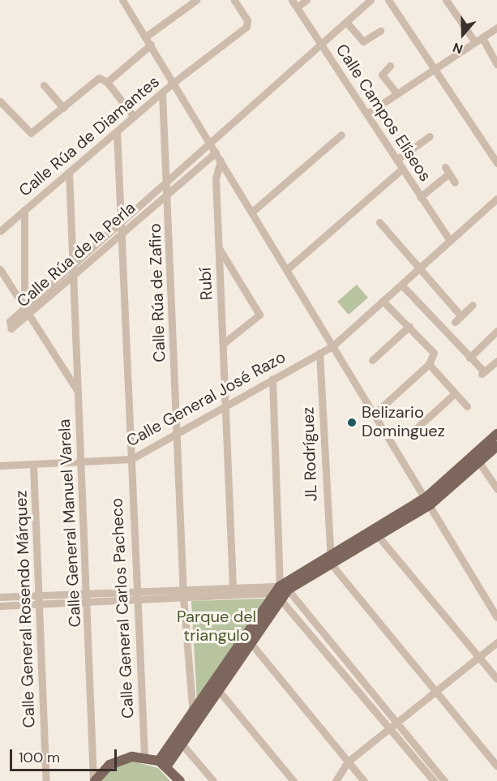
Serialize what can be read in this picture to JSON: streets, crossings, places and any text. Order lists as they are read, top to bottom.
{
  "streets": {
    "street": [
      "Calle Campos Elíseos",
      "Calle Rúa de Diamantes",
      "Calle Rúa de la Perla",
      "Rubí",
      "Calle Rúa de Zafiro",
      "Calle General José Razo",
      "JL Rodríguez",
      "Calle General Manuel Varela",
      "Calle General Carlos Pacheco",
      "Calle General Rosendo Márquez"
    ]
  },
  "crossings": [
    ["Calle Campos Elíseos", "Calle Rúa de la Perla"],
    ["Calle Campos Elíseos", "Calle General José Razo"],
    ["Calle Rúa de Diamantes", "Calle Rúa de Zafiro"],
    ["Calle Rúa de Diamantes", "Calle General Manuel Varela"],
    ["Calle Rúa de Diamantes", "Calle General Carlos Pacheco"],
    ["Calle Rúa de la Perla", "Calle Rúa de Zafiro"],
    ["Calle Rúa de la Perla", "Calle General Manuel Varela"],
    ["Calle Rúa de la Perla", "Calle General Carlos Pacheco"],
    ["Rubí", "Calle General José Razo"],
    ["Calle Rúa de Zafiro", "Calle General José Razo"],
    ["Calle General José Razo", "JL Rodríguez"],
    ["Calle General José Razo", "Calle General Manuel Varela"],
    ["Calle General José Razo", "Calle General Carlos Pacheco"],
    ["Calle General José Razo", "Calle General Rosendo Márquez"]
  ],
  "parks": ["Parque del triangulo"],
  "places": ["Belizario Dominguez"],
  "scale_bar": "100 m",
  "north": "bottom"
}
